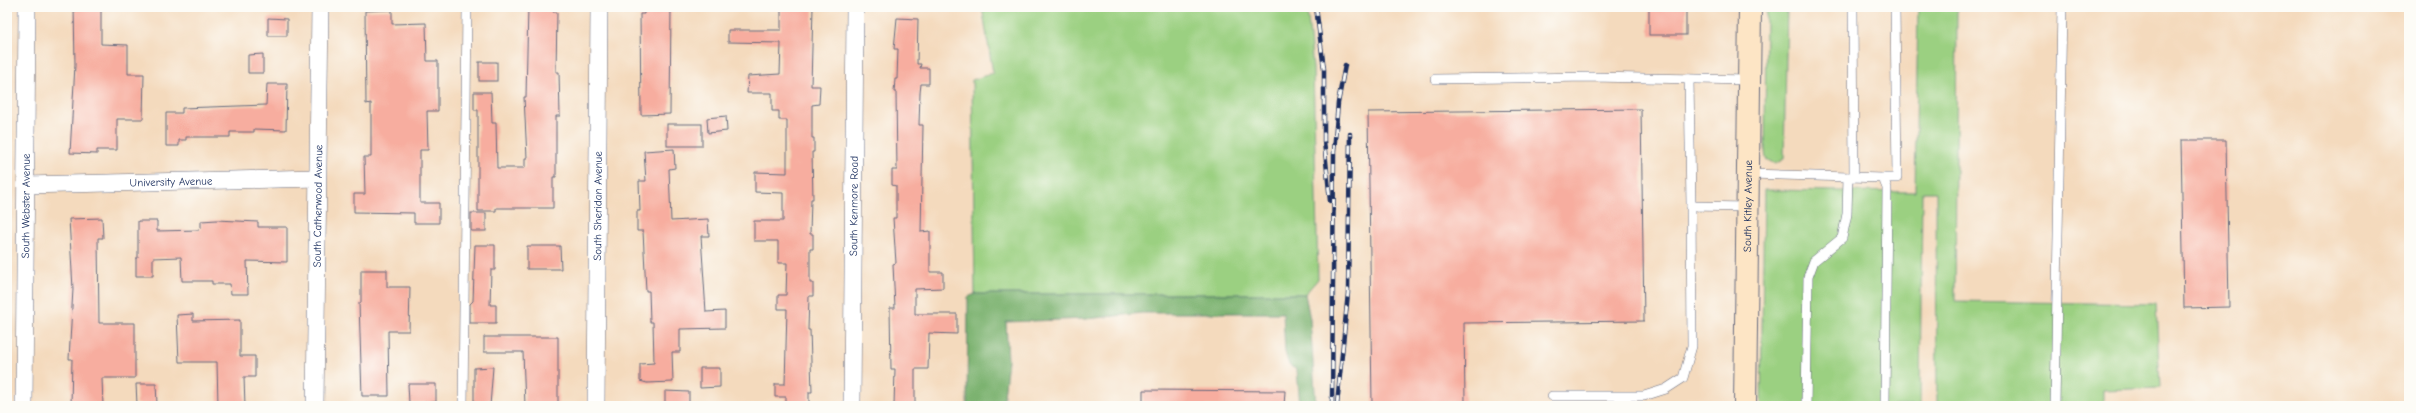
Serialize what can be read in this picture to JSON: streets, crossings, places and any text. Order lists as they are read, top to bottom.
{
  "streets": {
    "street": [
      "University Avenue",
      "South Webster Avenue",
      "South Catherwood Avenue",
      "South Sheridan Avenue",
      "South Kenmore Road",
      "South Kitley Avenue"
    ]
  },
  "crossings": [
    ["University Avenue", "South Webster Avenue"],
    ["University Avenue", "South Catherwood Avenue"]
  ]
}
